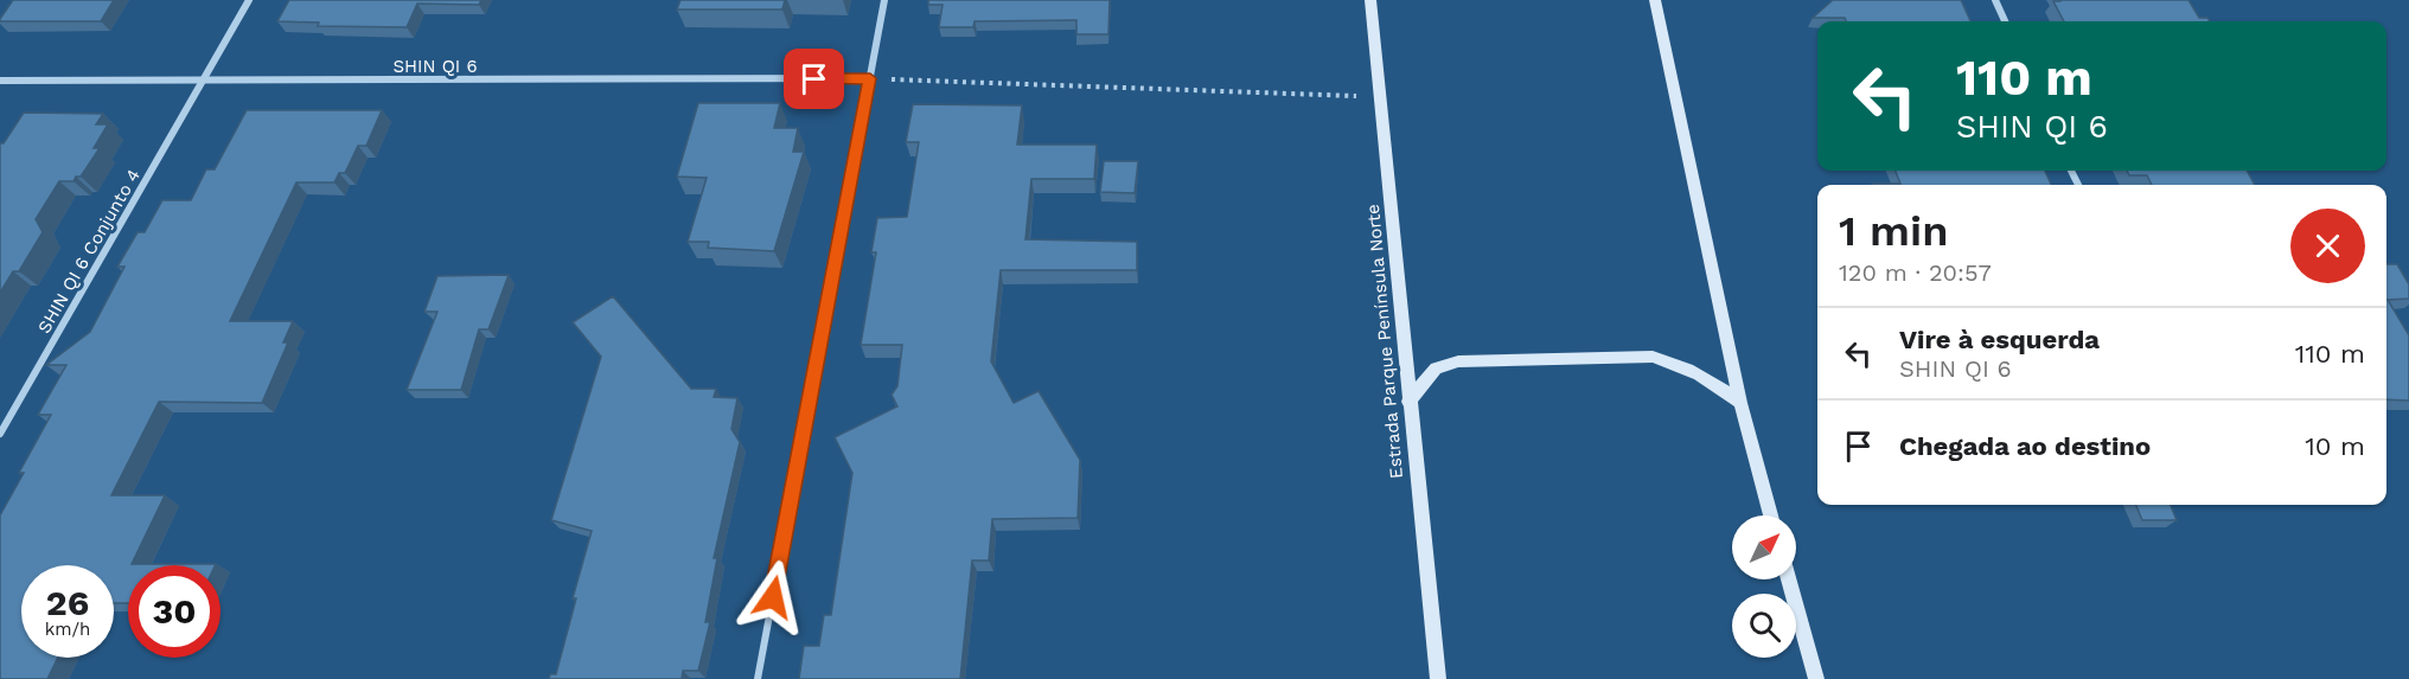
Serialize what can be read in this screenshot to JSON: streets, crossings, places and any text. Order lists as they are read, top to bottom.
{
  "streets": {
    "main road": ["Estrada Parque Península Norte"],
    "street": ["SHIN QI 6", "SHIN QI 6 Conjunto 4"]
  },
  "crossings": [
    ["SHIN QI 6", "SHIN QI 6 Conjunto 4"]
  ],
  "north": "top right",
  "page": {
    "turn": ["110 m", "SHIN QI 6"],
    "heading": ["1 min", "120 m · 20:57"],
    "list": [
      {
        "name": "Vire à esquerda",
        "note": "SHIN QI 6",
        "value": "110 m"
      },
      {
        "name": "Chegada ao destino",
        "value": "10 m"
      }
    ],
    "speed": "26 km/h",
    "limit": "30"
  }
}
